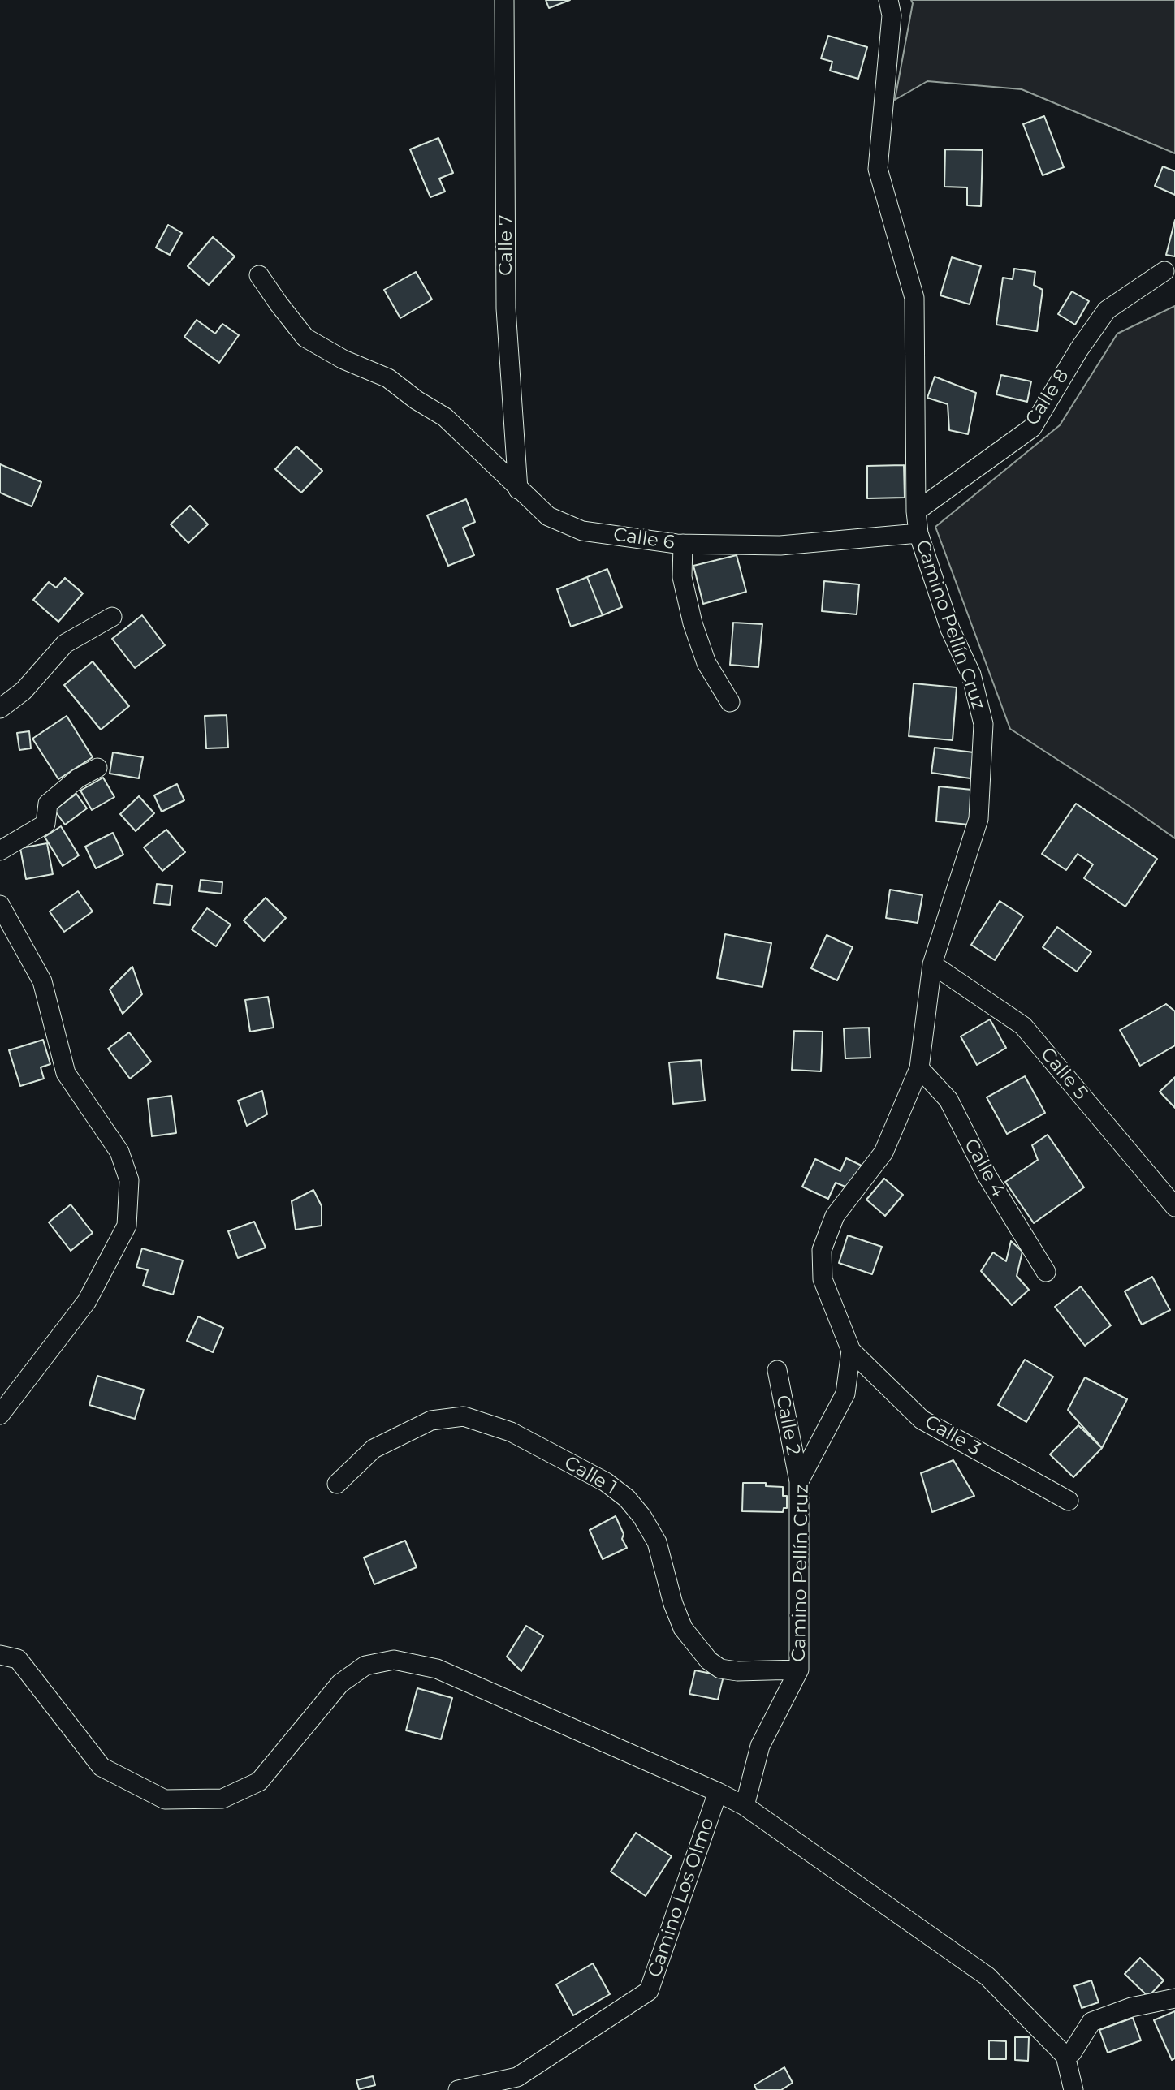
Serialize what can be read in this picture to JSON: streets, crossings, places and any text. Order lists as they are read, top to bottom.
{
  "streets": {
    "street": [
      "Calle 7",
      "Calle 8",
      "Calle 6",
      "Camino Pellín Cruz",
      "Calle 5",
      "Calle 4",
      "Calle 2",
      "Calle 3",
      "Calle 1",
      "Camino Los Olmo"
    ]
  },
  "crossings": [
    ["Calle 7", "Calle 6"],
    ["Calle 8", "Camino Pellín Cruz"],
    ["Calle 6", "Camino Pellín Cruz"],
    ["Camino Pellín Cruz", "Calle 5"],
    ["Camino Pellín Cruz", "Calle 4"],
    ["Camino Pellín Cruz", "Calle 2"],
    ["Camino Pellín Cruz", "Calle 3"],
    ["Camino Pellín Cruz", "Calle 1"]
  ]
}
